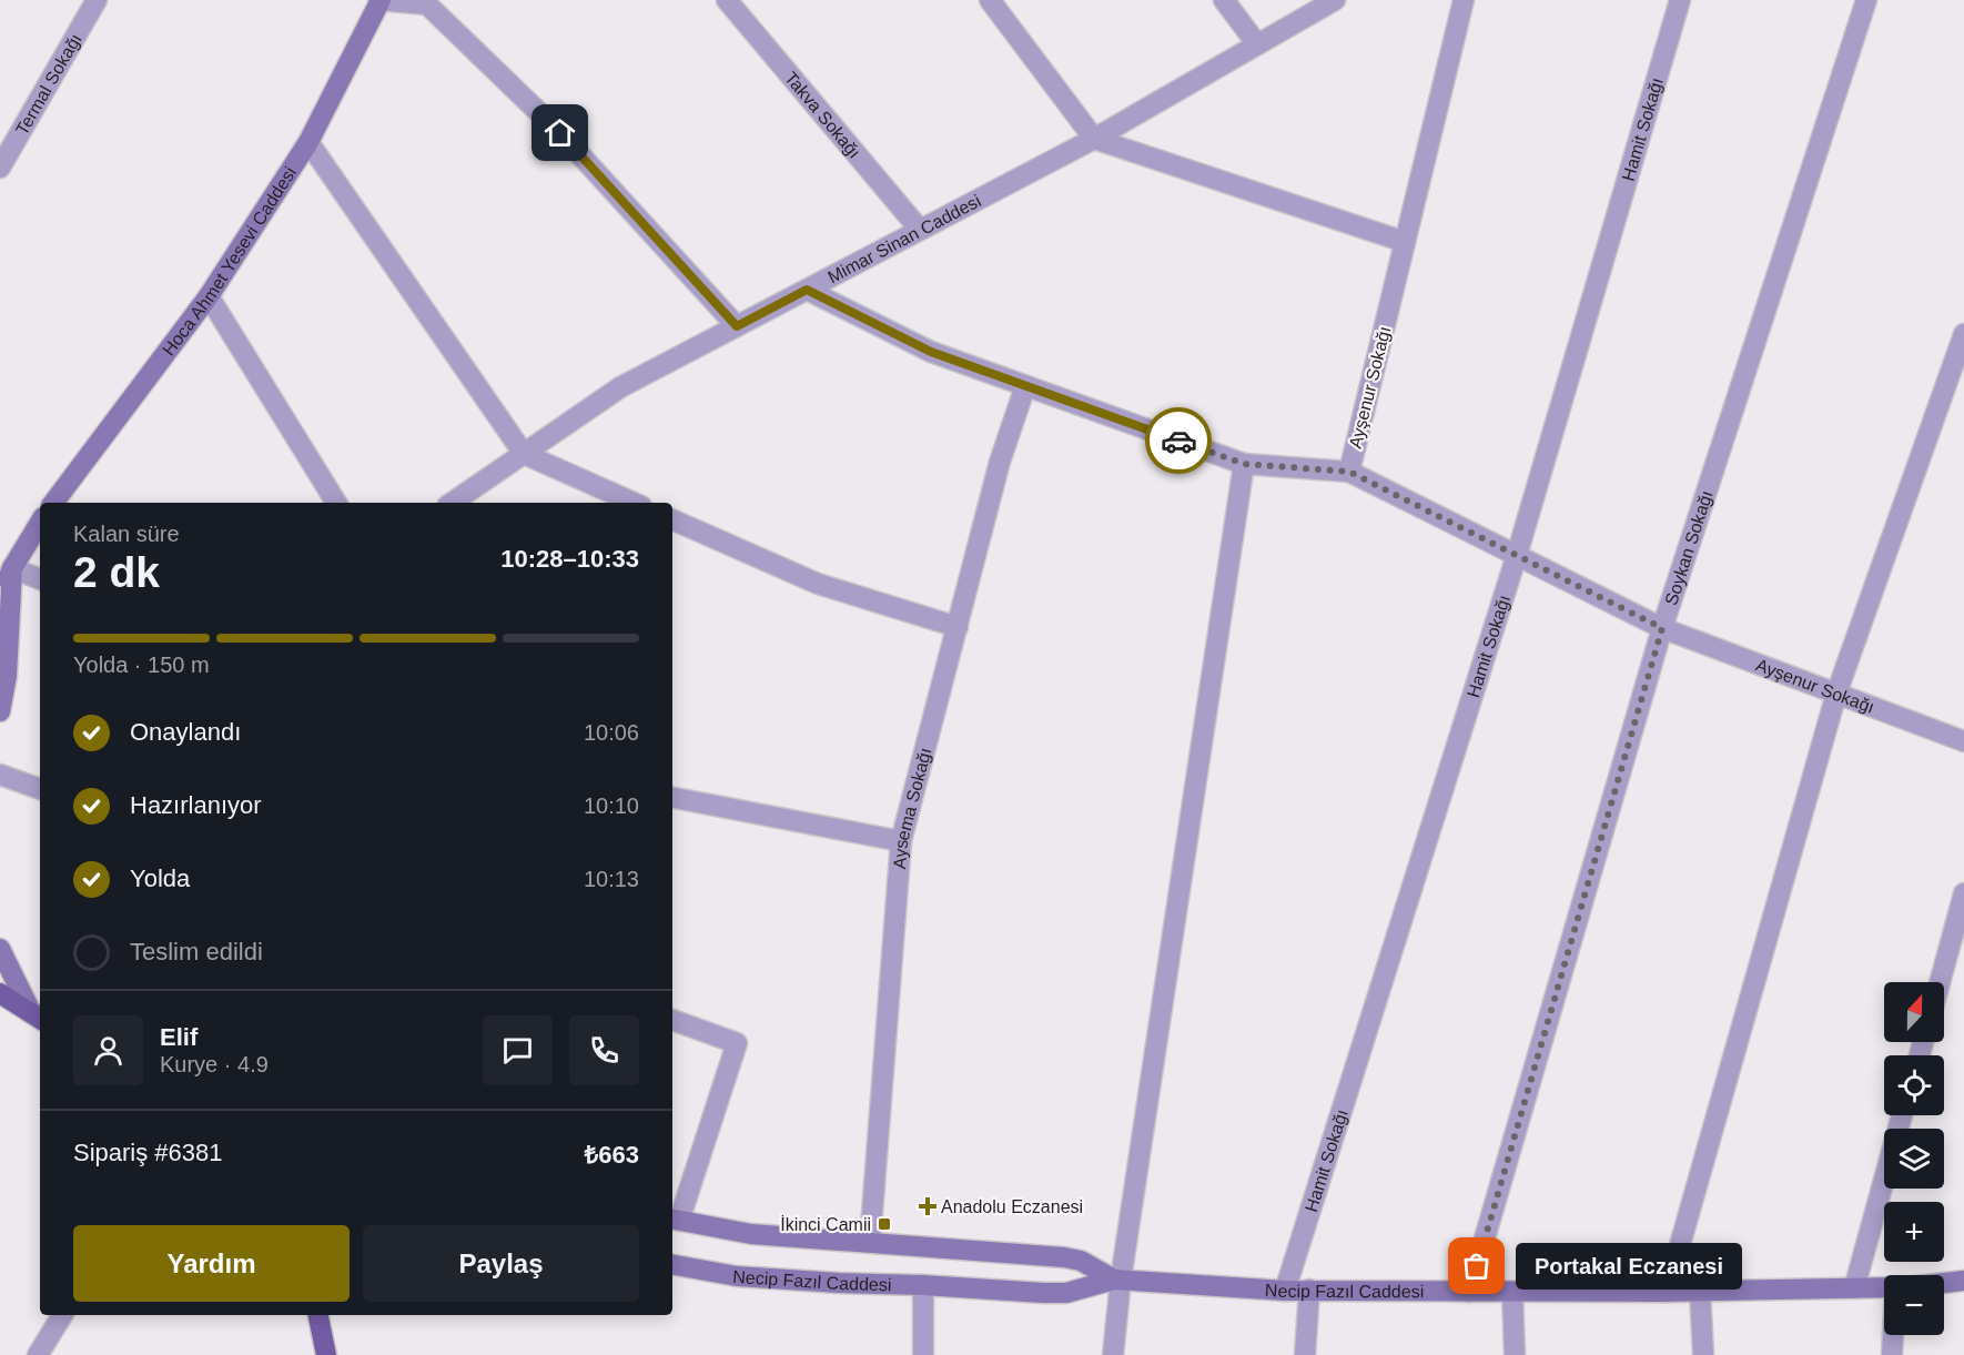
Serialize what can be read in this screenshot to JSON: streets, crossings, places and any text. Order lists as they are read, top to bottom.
{
  "streets": {
    "main road": ["Hoca Ahmet Yesevi Caddesi", "Necip Fazıl Caddesi"],
    "street": [
      "Termal Sokağı",
      "Takva Sokağı",
      "Hamit Sokağı",
      "Mimar Sinan Caddesi",
      "Ayşenur Sokağı",
      "Soykan Sokağı",
      "Aysema Sokağı"
    ]
  },
  "crossings": [
    ["Takva Sokağı", "Mimar Sinan Caddesi"],
    ["Hamit Sokağı", "Ayşenur Sokağı"],
    ["Hamit Sokağı", "Necip Fazıl Caddesi"],
    ["Ayşenur Sokağı", "Soykan Sokağı"],
    ["Soykan Sokağı", "Necip Fazıl Caddesi"],
    ["Aysema Sokağı", "Necip Fazıl Caddesi"]
  ],
  "places": {
    "health": ["Anadolu Eczanesi"],
    "transit": ["İkinci Camii"],
    "other": ["Portakal Eczanesi"]
  },
  "north": "top",
  "page": {
    "heading": ["2 dk", "Kalan süre", "10:28–10:33"],
    "panel": [
      "Elif",
      "Kurye · 4.9",
      "Sipariş #6381",
      "₺663"
    ],
    "bar": "Yolda · 150 m",
    "list": [
      ["Onaylandı", "10:06"],
      ["Hazırlanıyor", "10:10"],
      ["Yolda", "10:13"],
      "Teslim edildi"
    ],
    "map_buttons": ["+", "−"],
    "buttons": ["Yardım", "Paylaş"],
    "bubble": "Portakal Eczanesi"
  }
}
